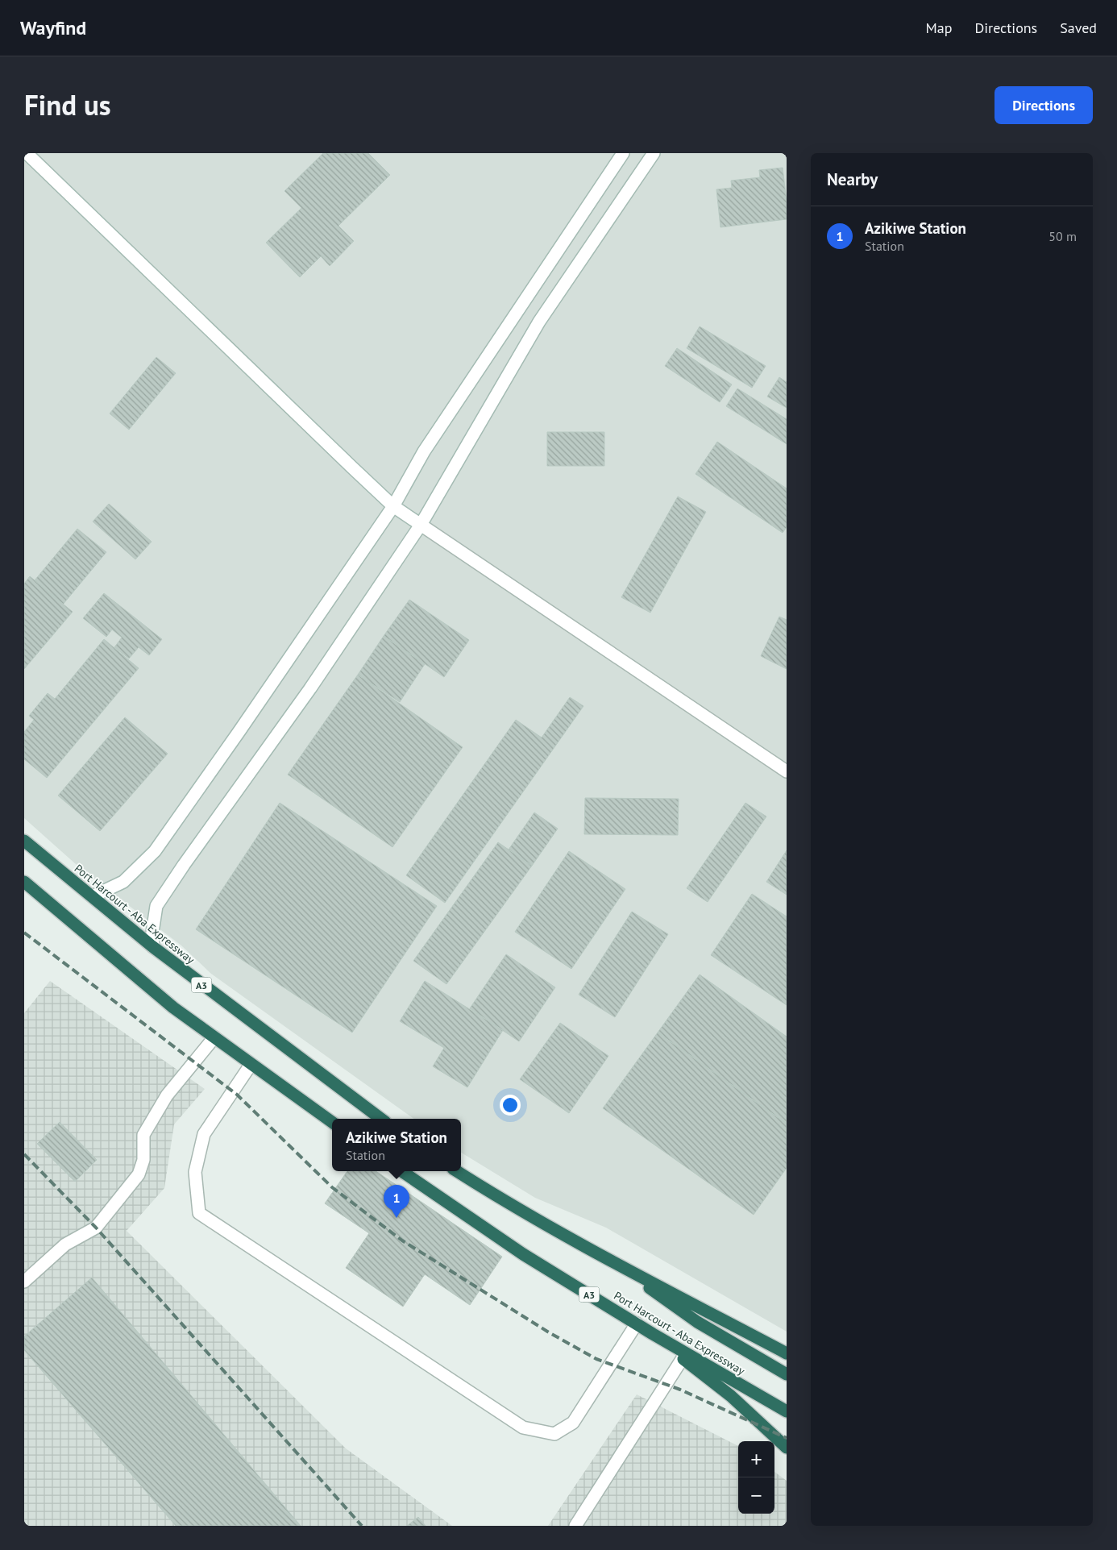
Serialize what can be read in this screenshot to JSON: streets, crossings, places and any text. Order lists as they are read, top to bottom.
{
  "streets": {
    "highway": ["Port Harcourt - Aba Expressway", "A3"]
  },
  "page": {
    "header": "Wayfind",
    "nav": ["Map", "Directions", "Saved"],
    "title": "Find us",
    "buttons": "Directions",
    "heading": "Nearby",
    "list": [
      {
        "mark": "1",
        "name": "Azikiwe Station",
        "note": "Station",
        "value": "50 m"
      }
    ],
    "popup": ["Azikiwe Station", "Station"],
    "pins": "1",
    "map_buttons": ["+", "−"]
  }
}
